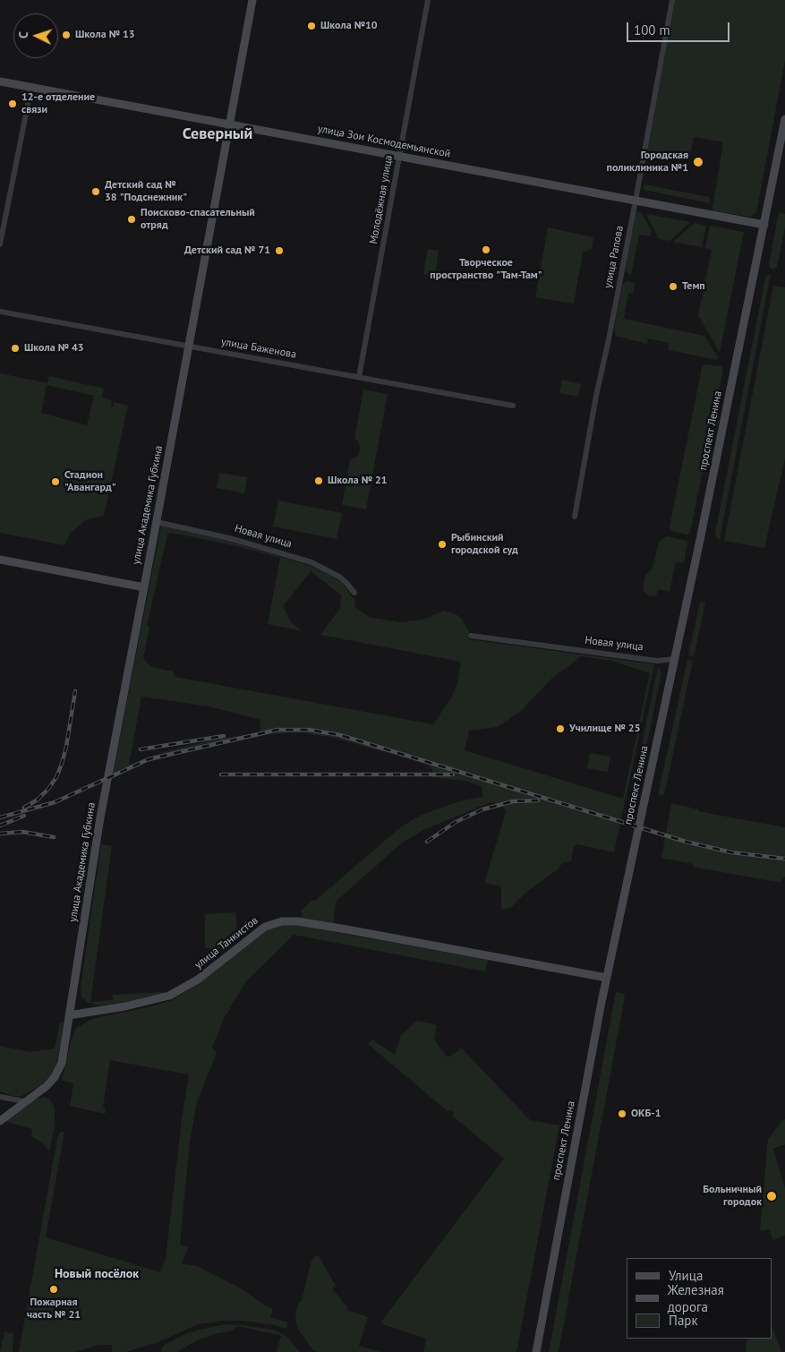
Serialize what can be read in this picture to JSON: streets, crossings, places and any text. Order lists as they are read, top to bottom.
{
  "streets": {
    "street": [
      "улица Зои Космодемьянской",
      "Молодёжная улица",
      "улица Рапова",
      "улица Баженова",
      "проспект Ленина",
      "улица Академика Губкина",
      "Новая улица",
      "улица Танкистов"
    ]
  },
  "crossings": [
    ["улица Зои Космодемьянской", "Молодёжная улица"],
    ["улица Зои Космодемьянской", "улица Рапова"],
    ["улица Зои Космодемьянской", "проспект Ленина"],
    ["улица Зои Космодемьянской", "улица Академика Губкина"],
    ["Молодёжная улица", "улица Баженова"],
    ["улица Баженова", "улица Академика Губкина"],
    ["проспект Ленина", "Новая улица"],
    ["проспект Ленина", "улица Танкистов"],
    ["улица Академика Губкина", "Новая улица"],
    ["улица Академика Губкина", "улица Танкистов"]
  ],
  "districts": ["Северный", "Новый посёлок"],
  "places": [
    "Школа №10",
    "Школа № 13",
    "12-е отделение связи",
    "Городская поликлиника №1",
    "Детский сад № 38 \"Подснежник\"",
    "Поисково-спасательный отряд",
    "Творческое пространство \"Там-Там\"",
    "Детский сад № 71",
    "Темп",
    "Школа № 43",
    "Школа № 21",
    "Стадион \"Авангард\"",
    "Рыбинский городской суд",
    "Училище № 25",
    "ОКБ-1",
    "Больничный городок",
    "Пожарная часть № 21"
  ],
  "legend": ["Улица", "Железная дорога", "Парк"],
  "scale_bar": "100 m",
  "north": "left"
}
